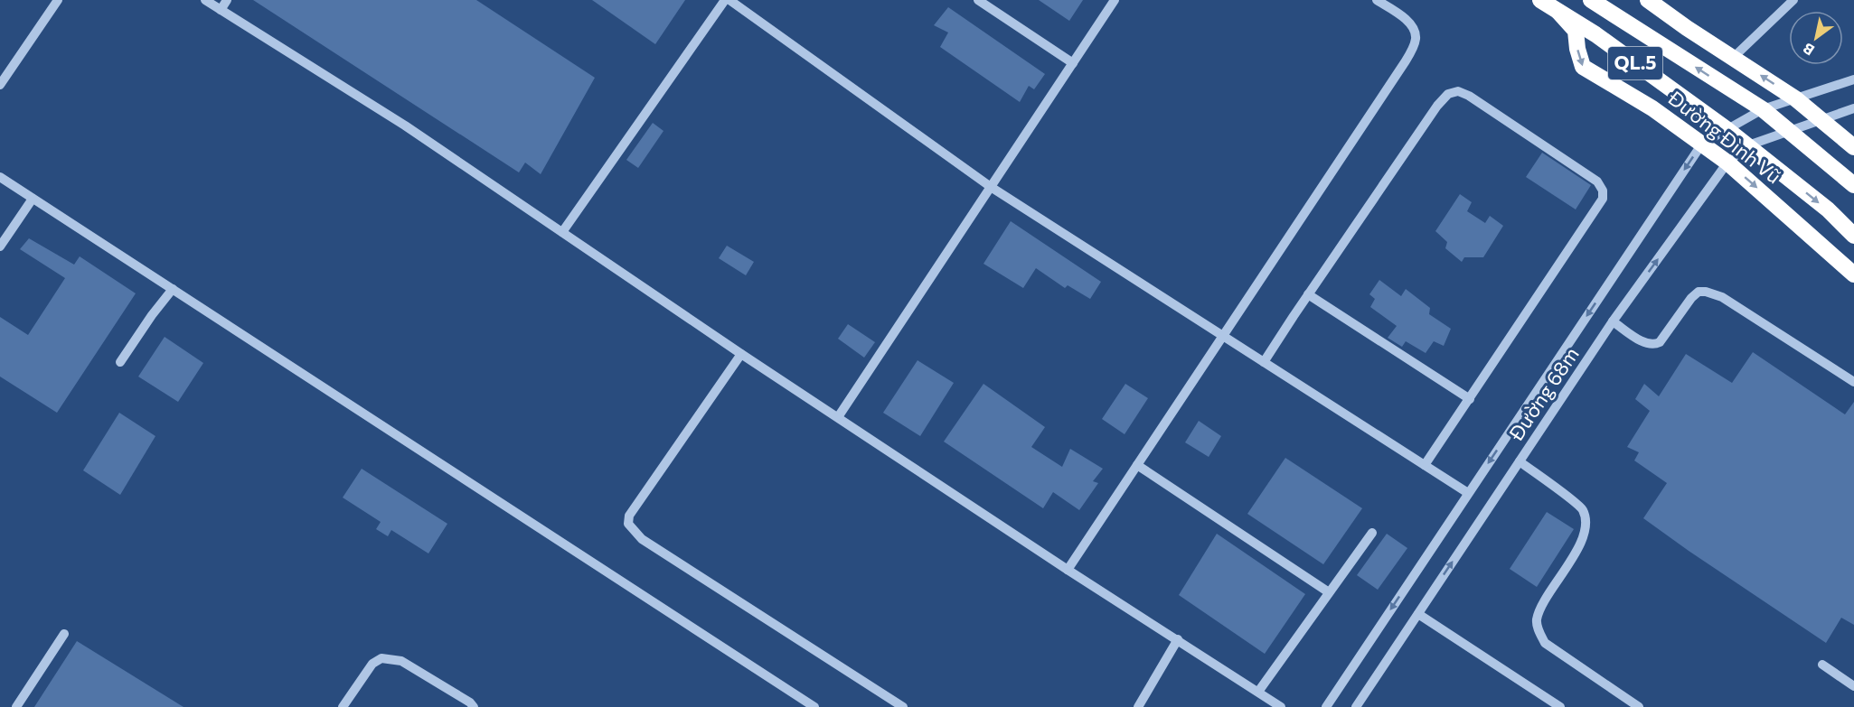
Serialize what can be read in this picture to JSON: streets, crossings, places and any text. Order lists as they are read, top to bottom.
{
  "streets": {
    "highway": ["QL.5", "Đường Đình Vũ"],
    "street": ["Đường 68m"]
  },
  "crossings": [
    ["Đường Đình Vũ", "Đường 68m"]
  ],
  "north": "bottom left"
}
